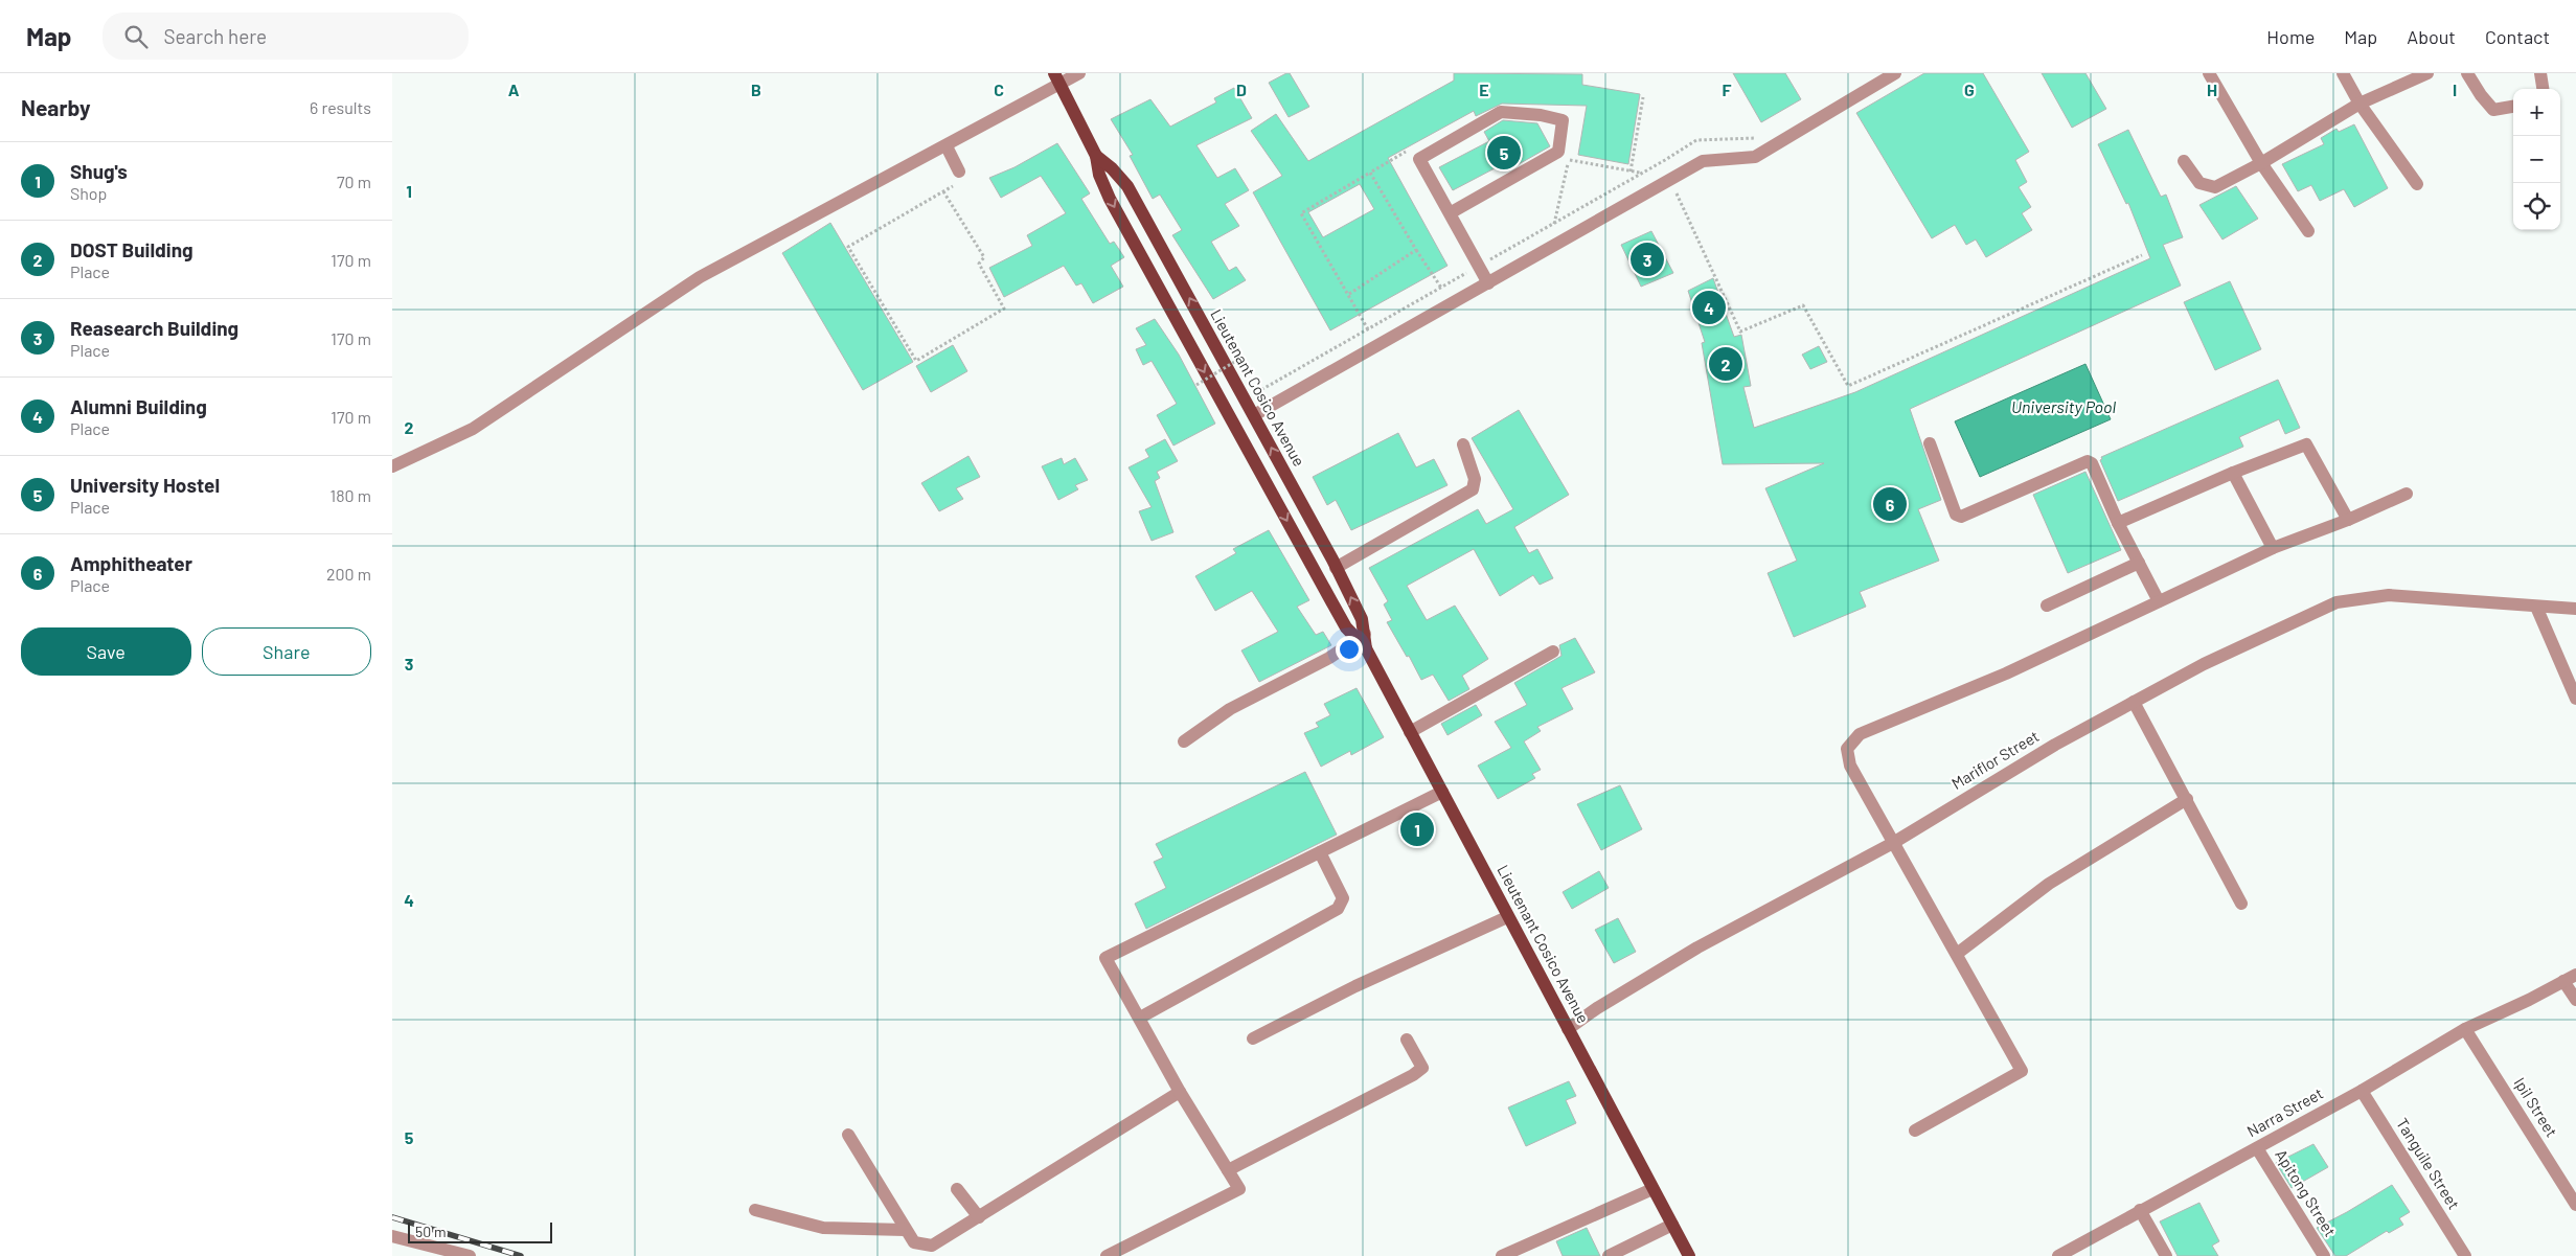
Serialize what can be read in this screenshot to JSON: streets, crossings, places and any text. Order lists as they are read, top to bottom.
{
  "streets": {
    "main road": ["Lieutenant Cosico Avenue"],
    "street": [
      "Mariflor Street",
      "Ipil Street",
      "Narra Street",
      "Tanguile Street",
      "Apitong Street"
    ]
  },
  "crossings": [
    ["Lieutenant Cosico Avenue", "Mariflor Street"],
    ["Ipil Street", "Narra Street"],
    ["Narra Street", "Tanguile Street"],
    ["Narra Street", "Apitong Street"]
  ],
  "water": ["University Pool"],
  "scale_bar": "50 m",
  "page": {
    "header": "Map",
    "search": "Search here",
    "nav": [
      "Home",
      "Map",
      "About",
      "Contact"
    ],
    "heading": ["Nearby", "6 results"],
    "map_buttons": ["+", "−"],
    "pins": [
      "5",
      "3",
      "4",
      "2",
      "6",
      "1"
    ],
    "list": [
      {
        "mark": "1",
        "name": "Shug's",
        "note": "Shop",
        "value": "70 m"
      },
      {
        "mark": "2",
        "name": "DOST Building",
        "note": "Place",
        "value": "170 m"
      },
      {
        "mark": "3",
        "name": "Reasearch Building",
        "note": "Place",
        "value": "170 m"
      },
      {
        "mark": "4",
        "name": "Alumni Building",
        "note": "Place",
        "value": "170 m"
      },
      {
        "mark": "5",
        "name": "University Hostel",
        "note": "Place",
        "value": "180 m"
      },
      {
        "mark": "6",
        "name": "Amphitheater",
        "note": "Place",
        "value": "200 m"
      }
    ],
    "buttons": ["Save", "Share"],
    "scale": "50 m"
  },
  "grid": {
    "columns": [
      "A",
      "B",
      "C",
      "D",
      "E",
      "F",
      "G",
      "H",
      "I"
    ],
    "rows": [
      "1",
      "2",
      "3",
      "4",
      "5"
    ]
  }
}
